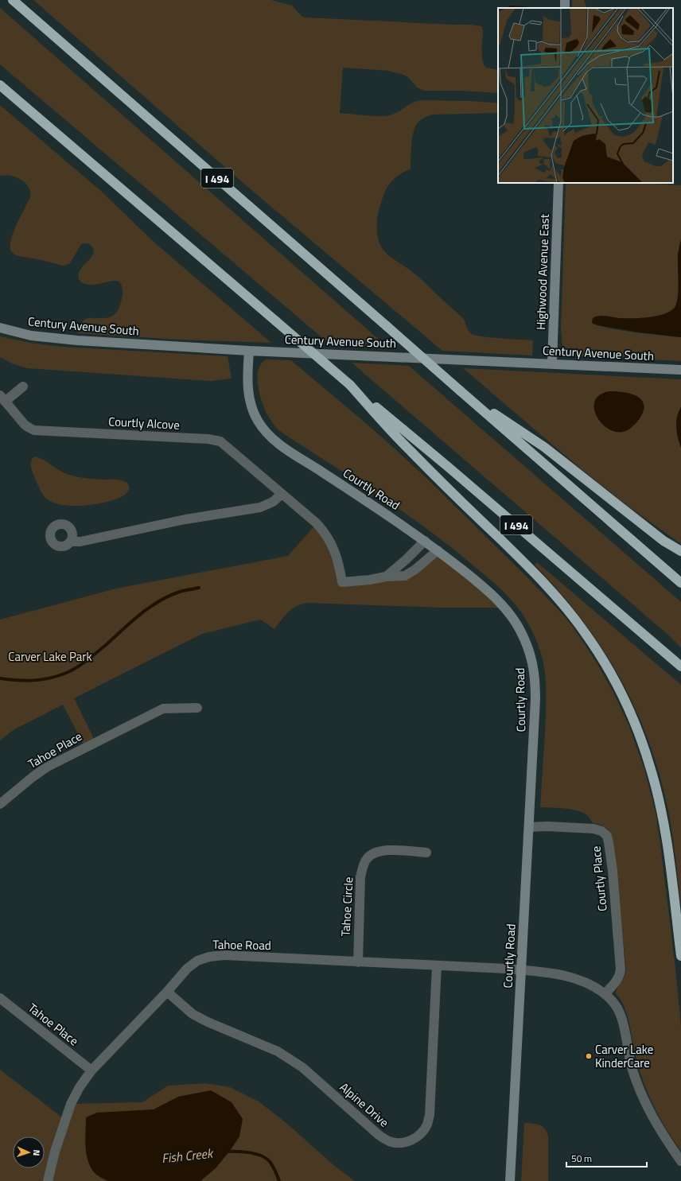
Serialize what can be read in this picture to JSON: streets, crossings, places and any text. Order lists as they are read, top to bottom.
{
  "streets": {
    "highway": ["I 494"],
    "street": [
      "Highwood Avenue East",
      "Century Avenue South",
      "Courtly Alcove",
      "Courtly Road",
      "Tahoe Place",
      "Courtly Place",
      "Tahoe Circle",
      "Tahoe Road",
      "Alpine Drive"
    ]
  },
  "crossings": [
    ["Highwood Avenue East", "Century Avenue South"],
    ["Century Avenue South", "Courtly Road"],
    ["Courtly Alcove", "Courtly Road"],
    ["Courtly Road", "Courtly Place"],
    ["Courtly Road", "Tahoe Road"],
    ["Tahoe Place", "Tahoe Road"],
    ["Courtly Place", "Tahoe Road"],
    ["Tahoe Circle", "Tahoe Road"],
    ["Tahoe Road", "Alpine Drive"]
  ],
  "water": ["Fish Creek"],
  "parks": ["Carver Lake Park"],
  "places": ["Carver Lake KinderCare"],
  "scale_bar": "50 m",
  "north": "right"
}
